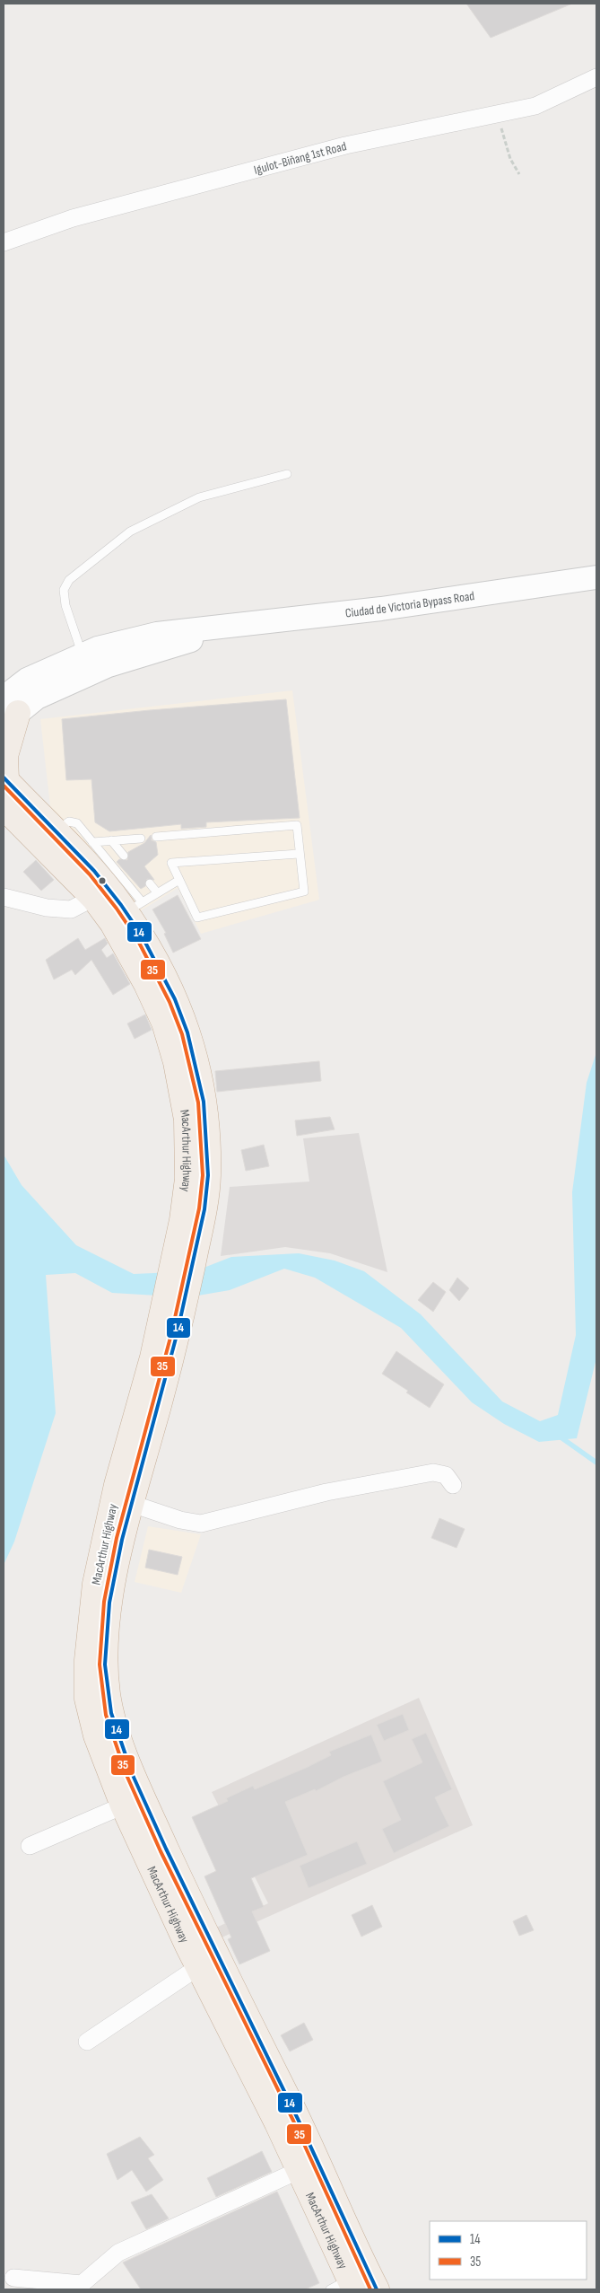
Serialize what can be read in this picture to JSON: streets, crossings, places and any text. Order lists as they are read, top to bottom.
{
  "streets": {
    "highway": ["MacArthur Highway"],
    "main road": ["Ciudad de Victoria Bypass Road"],
    "street": ["Igulot-Biñang 1st Road"]
  },
  "lines": ["transit line 14", "transit line 35"],
  "legend": ["14", "35"]
}
